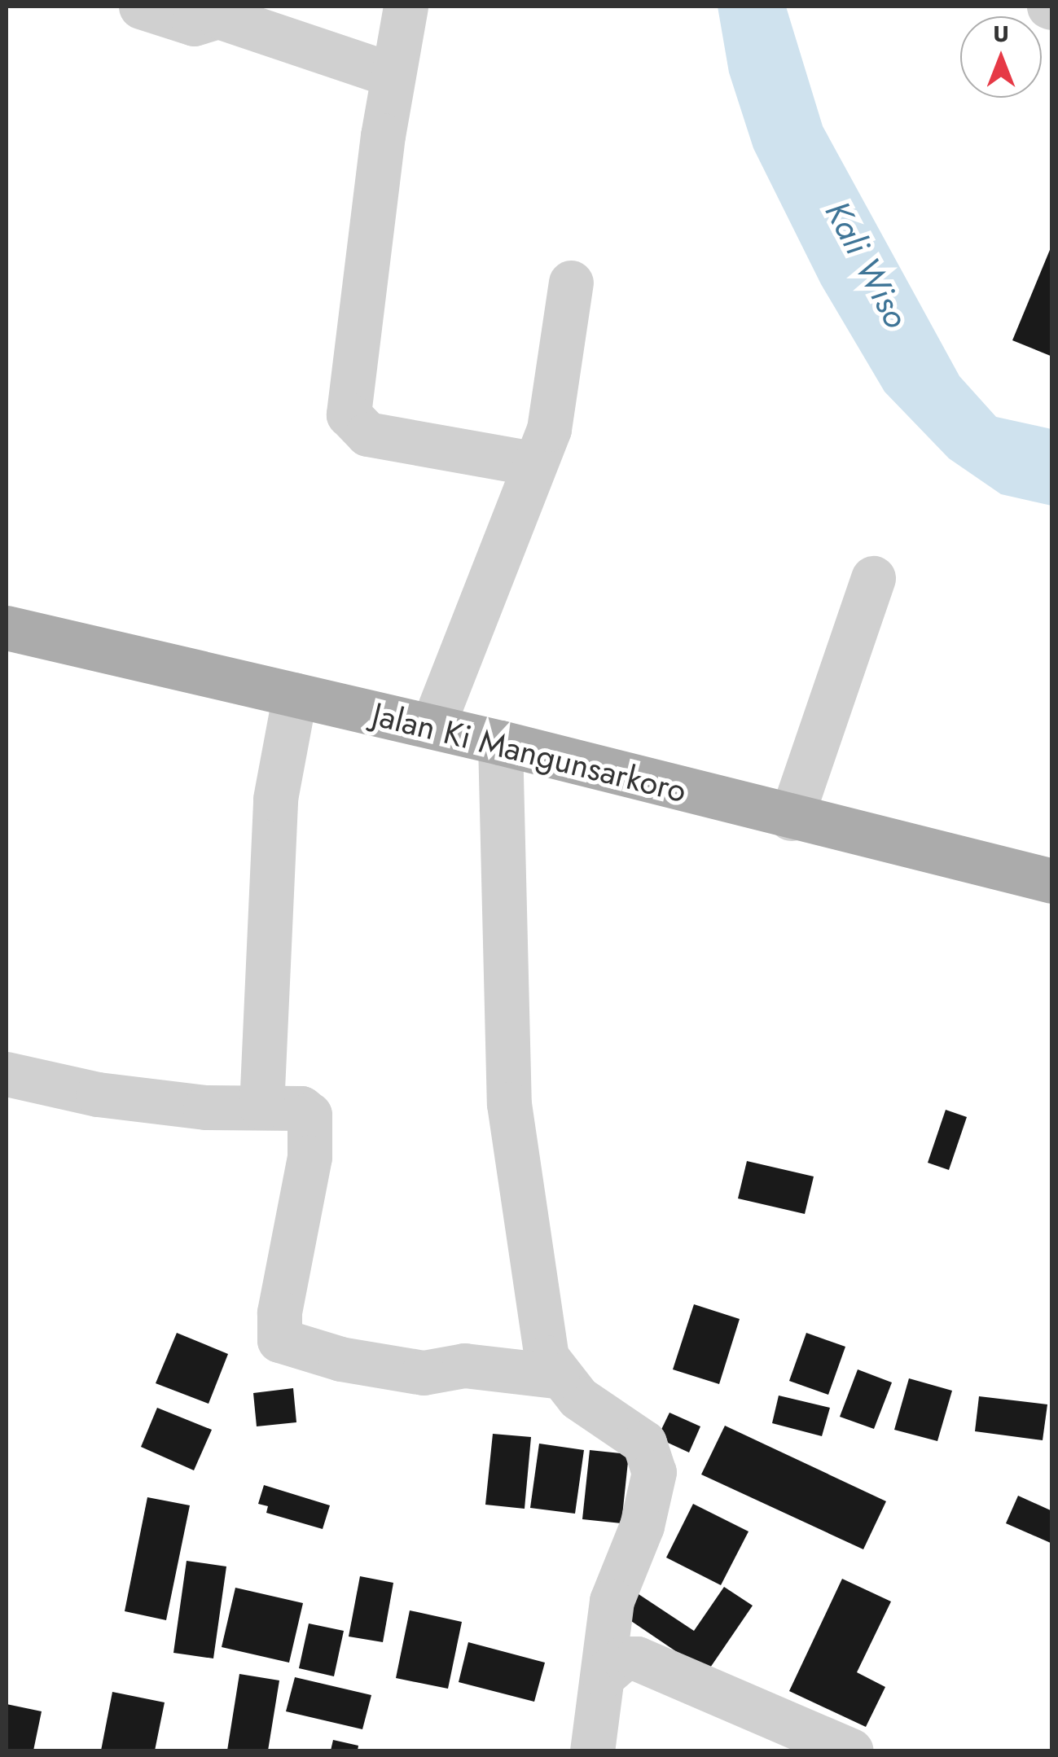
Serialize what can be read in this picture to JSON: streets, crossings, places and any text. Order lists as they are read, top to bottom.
{
  "streets": {
    "main road": ["Jalan Ki Mangunsarkoro"]
  },
  "water": ["Kali Wiso"],
  "north": "top"
}
